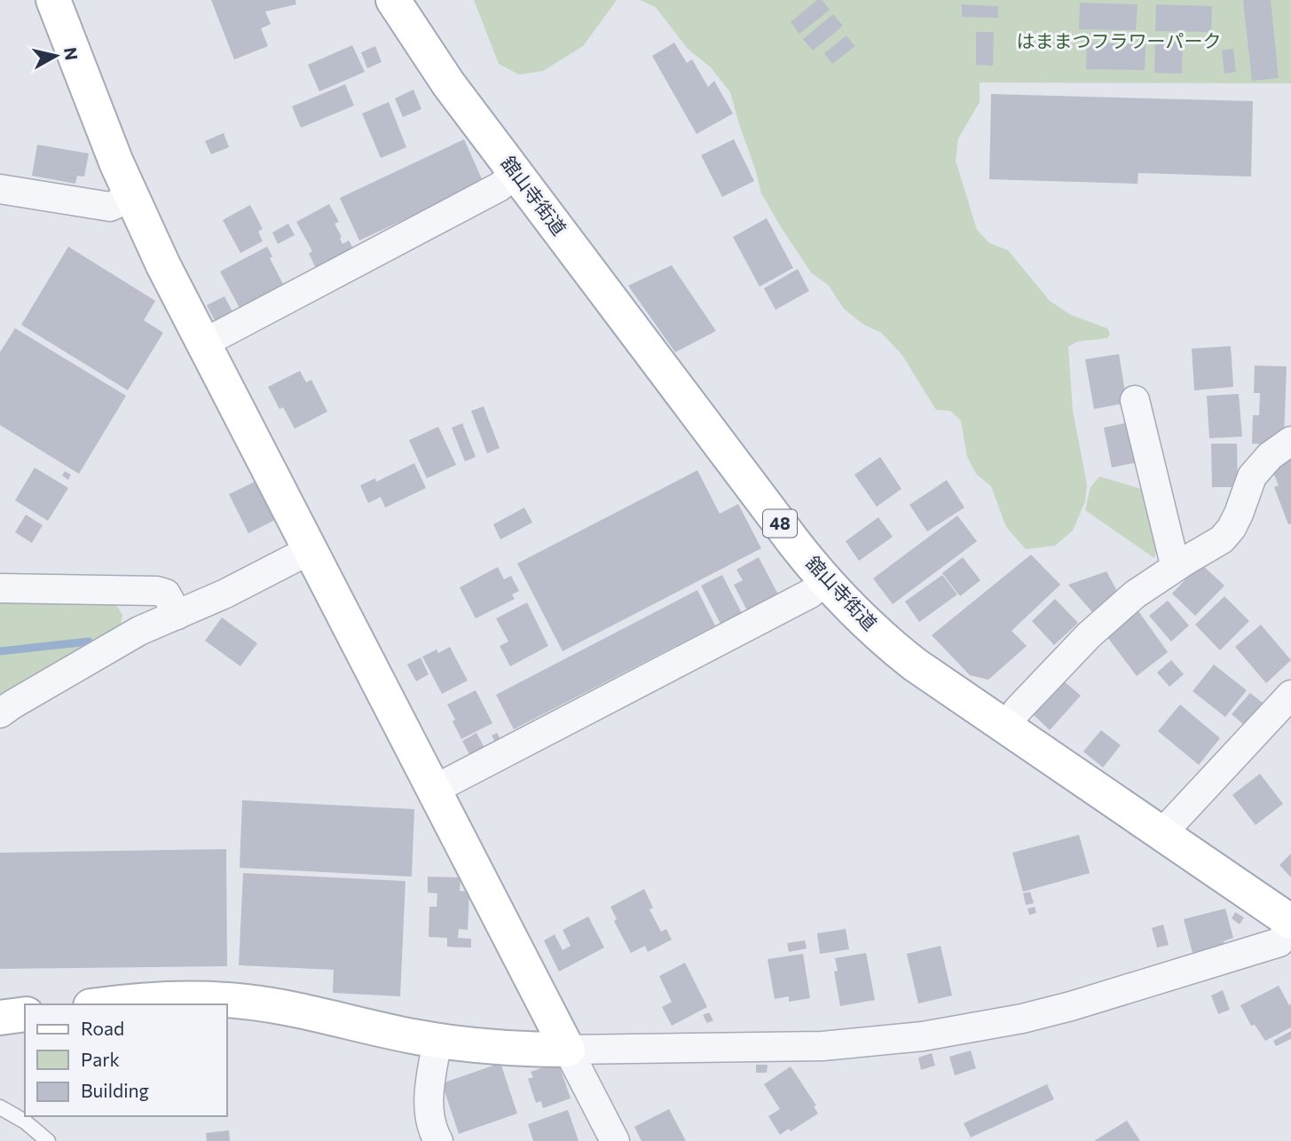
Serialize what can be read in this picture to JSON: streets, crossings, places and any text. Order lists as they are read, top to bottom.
{
  "streets": {
    "street": ["舘山寺街道", "48"]
  },
  "parks": ["はままつフラワーパーク"],
  "legend": ["Road", "Park", "Building"],
  "north": "right"
}
